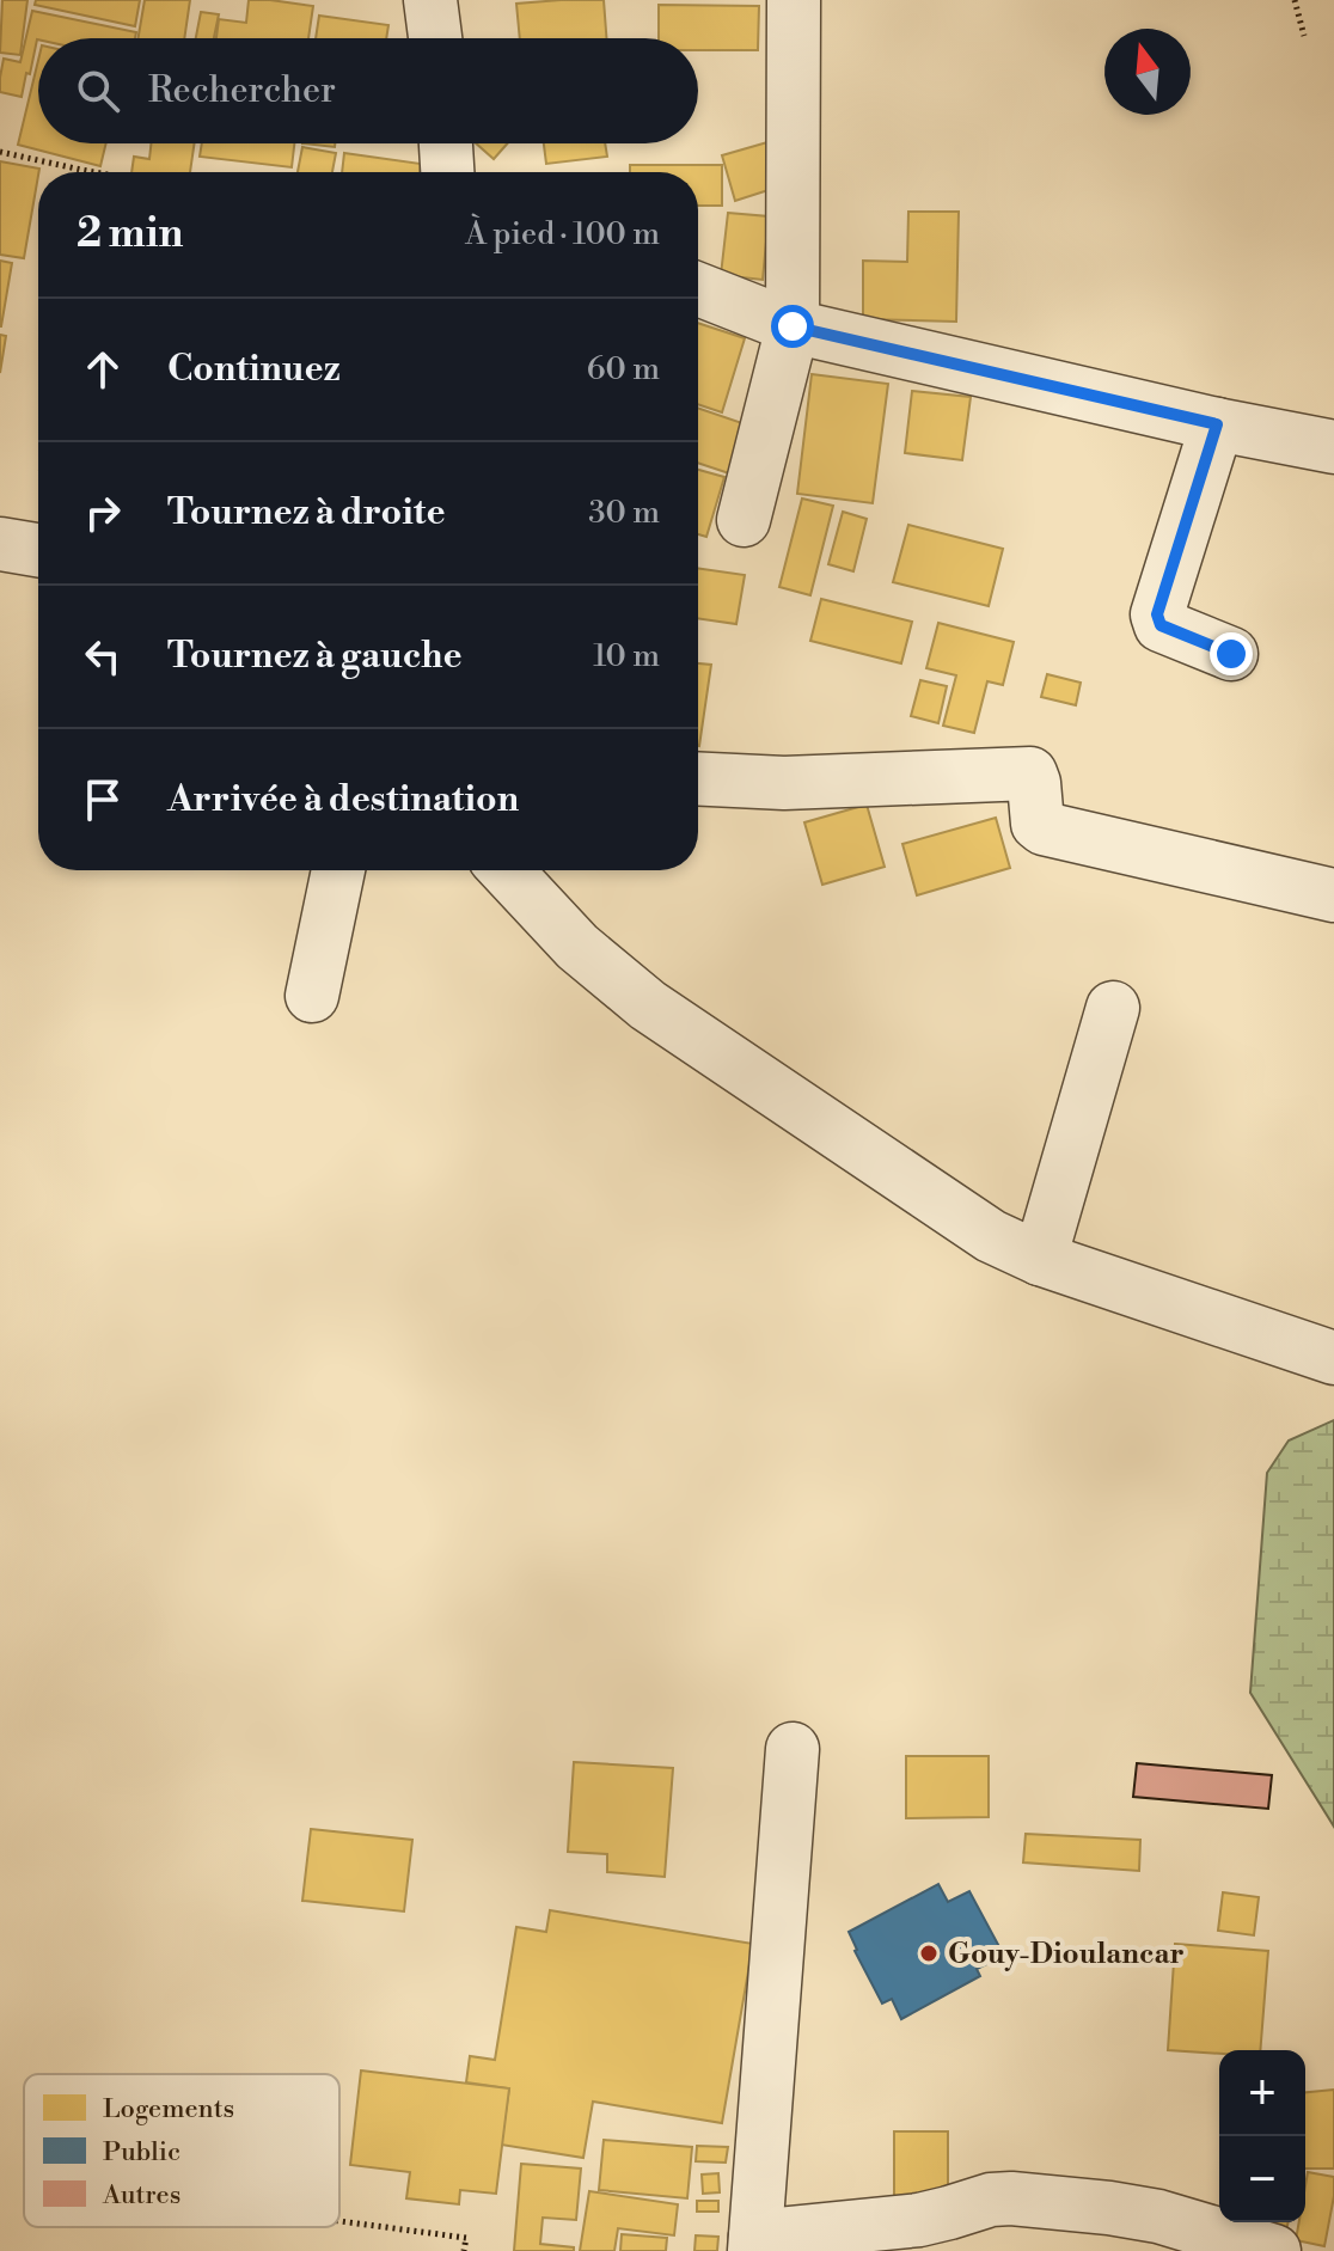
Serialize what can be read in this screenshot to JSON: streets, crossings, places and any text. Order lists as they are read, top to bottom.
{
  "places": ["Gouy-Dioulancar"],
  "legend": ["Logements", "Public", "Autres"],
  "north": "top",
  "page": {
    "search": "Rechercher",
    "heading": ["2 min", "À pied · 100 m"],
    "list": [
      ["Continuez", "60 m"],
      ["Tournez à droite", "30 m"],
      ["Tournez à gauche", "10 m"],
      "Arrivée à destination"
    ],
    "map_buttons": ["+", "−"]
  }
}
